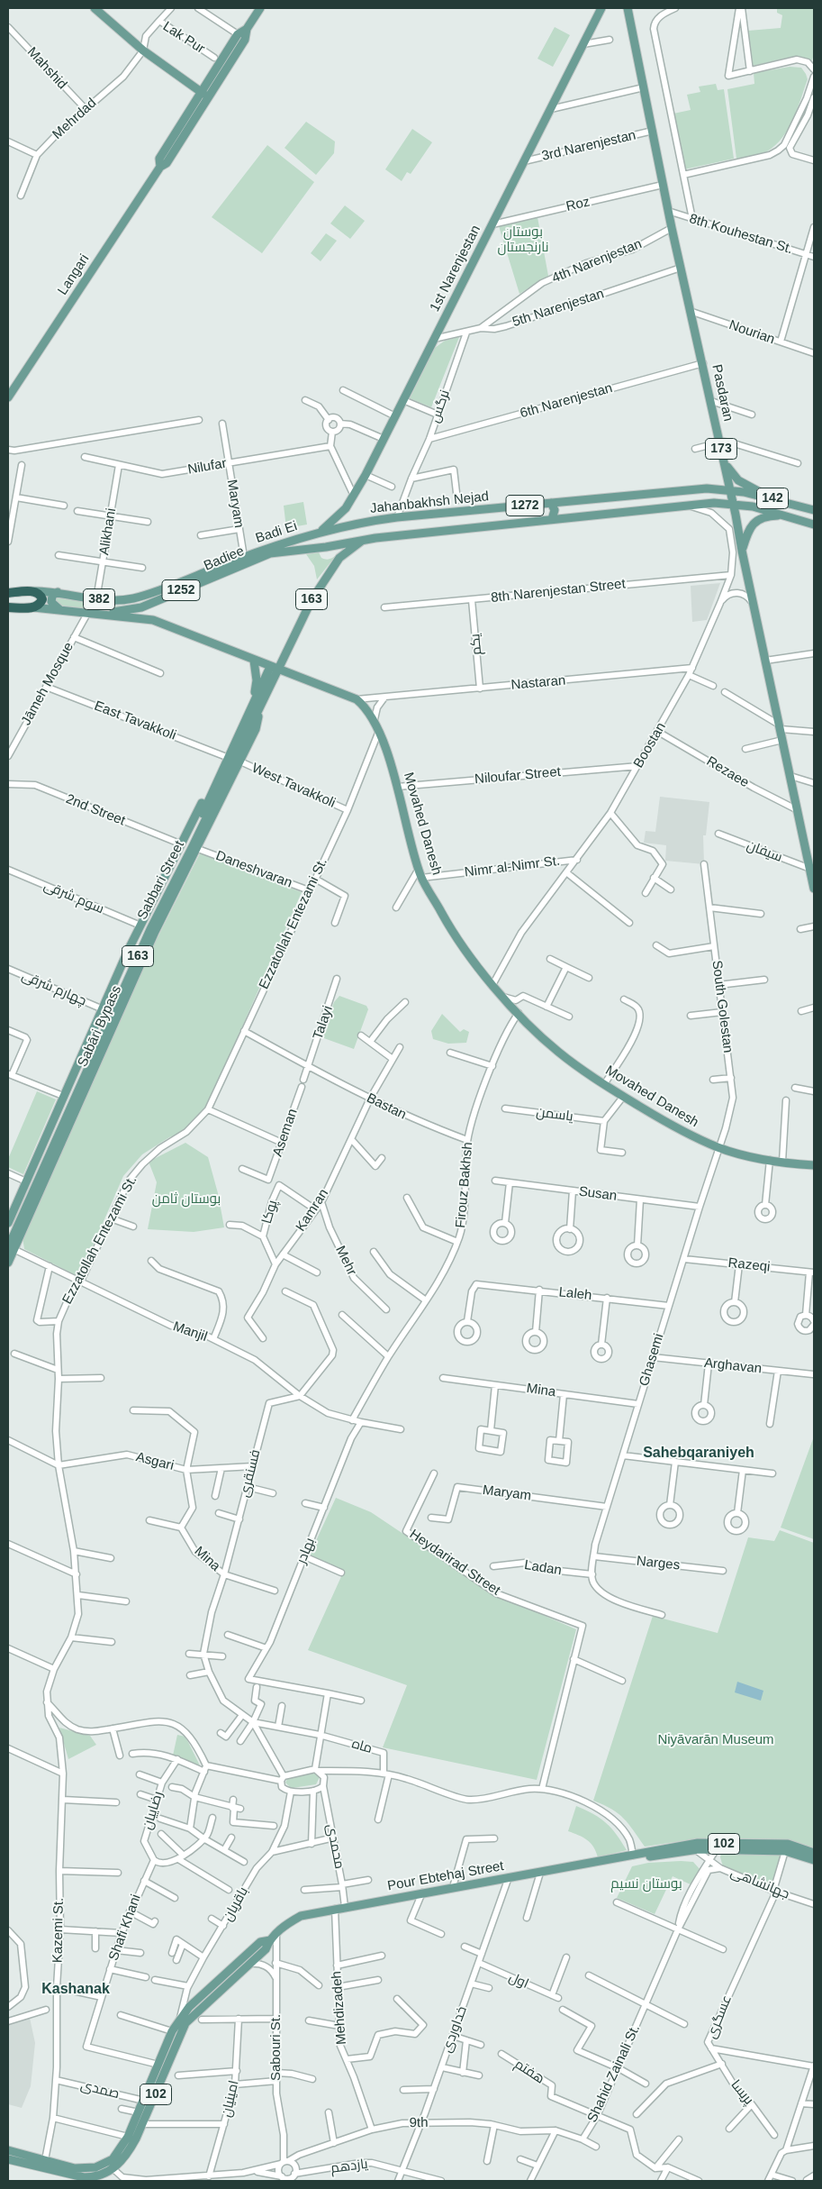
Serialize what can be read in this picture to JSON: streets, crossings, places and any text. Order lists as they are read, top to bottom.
{
  "streets": {
    "highway": ["382", "Movahed Danesh"],
    "main road": [
      "1st Narenjestan",
      "Langari",
      "Pasdaran",
      "173",
      "142",
      "Jahanbakhsh Nejad",
      "1272",
      "Badi Ei",
      "Badiee",
      "1252",
      "163",
      "Sabbari Street",
      "Sabāri Bypass",
      "102",
      "Pour Ebtehaj Street"
    ],
    "street": [
      "Lak Pur",
      "Mahshid",
      "Mehrdad",
      "3rd Narenjestan",
      "Roz",
      "8th Kouhestan St.",
      "4th Narenjestan",
      "5th Narenjestan",
      "Nourian",
      "6th Narenjestan",
      "نرگس",
      "Nilufar",
      "Maryam",
      "Alikhani",
      "8th Narenjestan Street",
      "یکم",
      "Nastaran",
      "Jāmeh Mosque",
      "East Tavakkoli",
      "Boostan",
      "Rezaee",
      "Niloufar Street",
      "West Tavakkoli",
      "2nd Street",
      "سیفان",
      "Nimr al-Nimr St.",
      "Daneshvaran",
      "سوم شرقی",
      "Ezzatollah Entezami St.",
      "چهارم شرقی",
      "South Golestan",
      "Talayi",
      "Bastan",
      "یاسمن",
      "Aseman",
      "Firouz Bakhsh",
      "Susan",
      "Kamran",
      "پوکا",
      "Mehr",
      "Razeqi",
      "Laleh",
      "Manjil",
      "Ghasemi",
      "Arghavan",
      "Mina",
      "Asgari",
      "فسنقری",
      "بهادر",
      "Heydarirad Street",
      "Narges",
      "Ladan",
      "ماه",
      "رضاییان",
      "محمدی",
      "جهانشاهی",
      "باقریان",
      "Shafi Khani",
      "Kazemi St.",
      "اول",
      "Mehdizadeh",
      "عسگری",
      "خداوردی",
      "Sabouri St.",
      "هفتم",
      "Shahid Zainali St.",
      "صمدی",
      "پریسا",
      "امینیان",
      "9th",
      "یازدهم"
    ]
  },
  "crossings": [
    ["Lak Pur", "Mehrdad"],
    ["Mahshid", "Mehrdad"],
    ["3rd Narenjestan", "1st Narenjestan"],
    ["3rd Narenjestan", "Pasdaran"],
    ["Roz", "1st Narenjestan"],
    ["Roz", "Pasdaran"],
    ["8th Kouhestan St.", "Pasdaran"],
    ["4th Narenjestan", "5th Narenjestan"],
    ["4th Narenjestan", "Pasdaran"],
    ["1st Narenjestan", "5th Narenjestan"],
    ["1st Narenjestan", "Jahanbakhsh Nejad"],
    ["1st Narenjestan", "Badi Ei"],
    ["5th Narenjestan", "Pasdaran"],
    ["5th Narenjestan", "نرگس"],
    ["Nourian", "Pasdaran"],
    ["Pasdaran", "6th Narenjestan"],
    ["Pasdaran", "142"],
    ["Pasdaran", "Jahanbakhsh Nejad"],
    ["Pasdaran", "1272"],
    ["Pasdaran", "Rezaee"],
    ["Pasdaran", "سیفان"],
    ["6th Narenjestan", "نرگس"],
    ["نرگس", "Jahanbakhsh Nejad"],
    ["Nilufar", "Maryam"],
    ["Nilufar", "Alikhani"],
    ["142", "Jahanbakhsh Nejad"],
    ["142", "1272"],
    ["Jahanbakhsh Nejad", "Badi Ei"],
    ["Maryam", "Badi Ei"],
    ["Maryam", "Ghasemi"],
    ["1272", "Badiee"],
    ["1272", "Boostan"],
    ["1272", "Sabbari Street"],
    ["Alikhani", "382"],
    ["Badi Ei", "382"],
    ["Badiee", "Movahed Danesh"],
    ["Badiee", "Sabbari Street"],
    ["8th Narenjestan Street", "یکم"],
    ["8th Narenjestan Street", "Boostan"],
    ["یکم", "Nastaran"],
    ["Nastaran", "Boostan"],
    ["Nastaran", "Movahed Danesh"],
    ["Jāmeh Mosque", "East Tavakkoli"],
    ["Jāmeh Mosque", "Movahed Danesh"],
    ["East Tavakkoli", "Sabāri Bypass"],
    ["Boostan", "Rezaee"],
    ["Boostan", "Niloufar Street"],
    ["Boostan", "Movahed Danesh"],
    ["Boostan", "Nimr al-Nimr St."],
    ["Niloufar Street", "Movahed Danesh"],
    ["West Tavakkoli", "Ezzatollah Entezami St."],
    ["West Tavakkoli", "Sabāri Bypass"],
    ["2nd Street", "Sabāri Bypass"],
    ["Movahed Danesh", "Nimr al-Nimr St."],
    ["Movahed Danesh", "Sabbari Street"],
    ["Movahed Danesh", "Ezzatollah Entezami St."],
    ["Movahed Danesh", "South Golestan"],
    ["Movahed Danesh", "Firouz Bakhsh"],
    ["Movahed Danesh", "Ghasemi"],
    ["Daneshvaran", "Ezzatollah Entezami St."],
    ["Daneshvaran", "Sabāri Bypass"],
    ["Sabbari Street", "Sabāri Bypass"],
    ["Sabbari Street", "Manjil"],
    ["سوم شرقی", "Sabāri Bypass"],
    ["Ezzatollah Entezami St.", "Bastan"],
    ["Ezzatollah Entezami St.", "Manjil"],
    ["Ezzatollah Entezami St.", "Asgari"],
    ["Ezzatollah Entezami St.", "Kazemi St."],
    ["چهارم شرقی", "Sabāri Bypass"],
    ["South Golestan", "Ghasemi"],
    ["Talayi", "Bastan"],
    ["Sabāri Bypass", "Manjil"],
    ["Bastan", "Firouz Bakhsh"],
    ["Bastan", "Kamran"],
    ["Firouz Bakhsh", "Manjil"],
    ["Susan", "Ghasemi"],
    ["Kamran", "پوکا"],
    ["Kamran", "Mehr"],
    ["Razeqi", "Ghasemi"],
    ["Laleh", "Ghasemi"],
    ["Manjil", "فسنقری"],
    ["Manjil", "بهادر"],
    ["Ghasemi", "Arghavan"],
    ["Ghasemi", "Mina"],
    ["Ghasemi", "Narges"],
    ["Ghasemi", "Ladan"],
    ["Mina", "فسنقری"],
    ["Asgari", "فسنقری"],
    ["رضاییان", "Shafi Khani"],
    ["محمدی", "Pour Ebtehaj Street"],
    ["Pour Ebtehaj Street", "باقریان"],
    ["Pour Ebtehaj Street", "Shafi Khani"],
    ["Pour Ebtehaj Street", "Kazemi St."],
    ["Pour Ebtehaj Street", "Mehdizadeh"],
    ["Pour Ebtehaj Street", "خداوردی"],
    ["Pour Ebtehaj Street", "Sabouri St."],
    ["Pour Ebtehaj Street", "Shahid Zainali St."],
    ["Pour Ebtehaj Street", "صمدی"],
    ["جهانشاهی", "عسگری"],
    ["جهانشاهی", "Shahid Zainali St."],
    ["Kazemi St.", "صمدی"],
    ["اول", "خداوردی"],
    ["Mehdizadeh", "9th"],
    ["عسگری", "پریسا"],
    ["خداوردی", "9th"],
    ["خداوردی", "یازدهم"],
    ["Sabouri St.", "9th"],
    ["Sabouri St.", "یازدهم"],
    ["هفتم", "Shahid Zainali St."],
    ["Shahid Zainali St.", "9th"],
    ["9th", "یازدهم"]
  ],
  "districts": ["Sahebqaraniyeh", "Kashanak"],
  "parks": [
    "بوستان نارنجستان",
    "بوستان ثامن",
    "Niyāvarān Museum",
    "بوستان نسیم"
  ]
}
